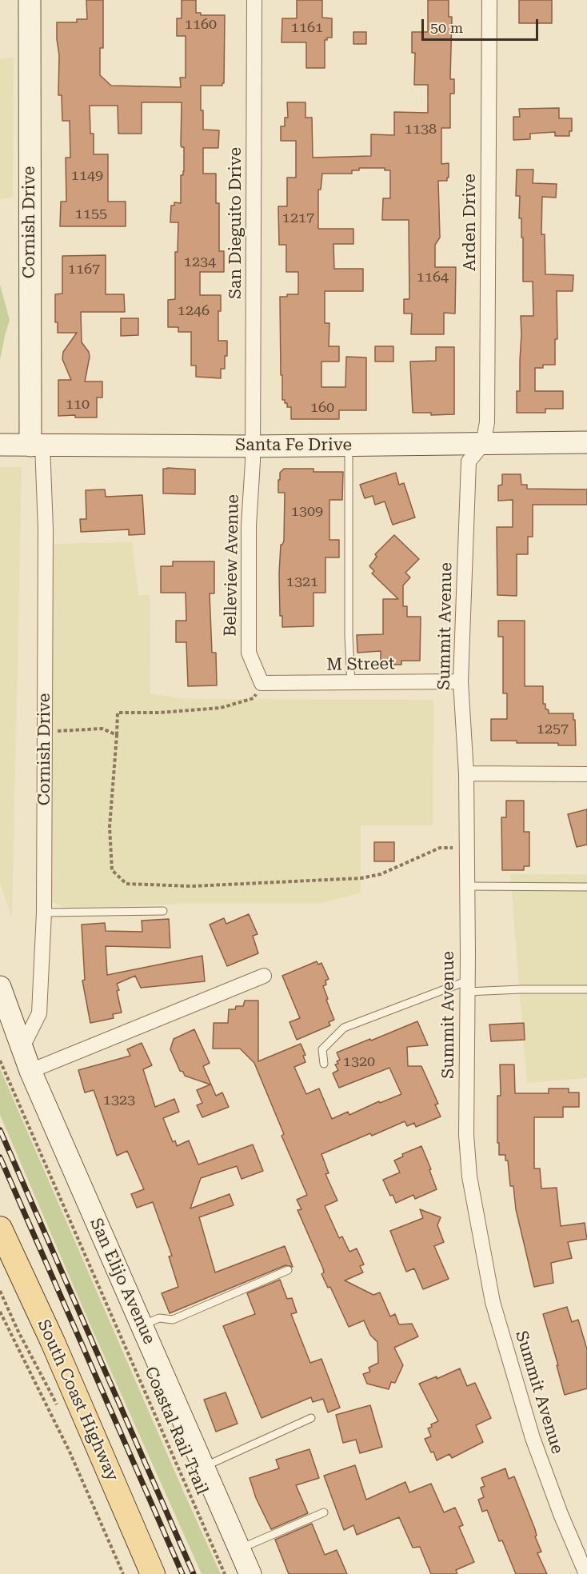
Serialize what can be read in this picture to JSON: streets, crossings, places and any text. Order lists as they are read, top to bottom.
{
  "streets": {
    "main road": [
      "Cornish Drive",
      "Santa Fe Drive",
      "San Elijo Avenue",
      "South Coast Highway"
    ],
    "street": [
      "Arden Drive",
      "San Dieguito Drive",
      "Belleview Avenue",
      "Summit Avenue",
      "M Street"
    ],
    "path": ["Coastal Rail Trail"]
  },
  "crossings": [
    ["Cornish Drive", "Santa Fe Drive"],
    ["Cornish Drive", "San Elijo Avenue"],
    ["Arden Drive", "Santa Fe Drive"],
    ["Arden Drive", "Summit Avenue"],
    ["San Dieguito Drive", "Santa Fe Drive"],
    ["San Dieguito Drive", "Belleview Avenue"],
    ["Santa Fe Drive", "Belleview Avenue"],
    ["Santa Fe Drive", "Summit Avenue"],
    ["Belleview Avenue", "M Street"],
    ["Summit Avenue", "M Street"]
  ],
  "house_numbers": [
    "1160",
    "1161",
    "1138",
    "1149",
    "1155",
    "1217",
    "1234",
    "1167",
    "1164",
    "1246",
    "110",
    "160",
    "1309",
    "1321",
    "1257",
    "1320",
    "1323"
  ],
  "scale_bar": "50 m"
}
